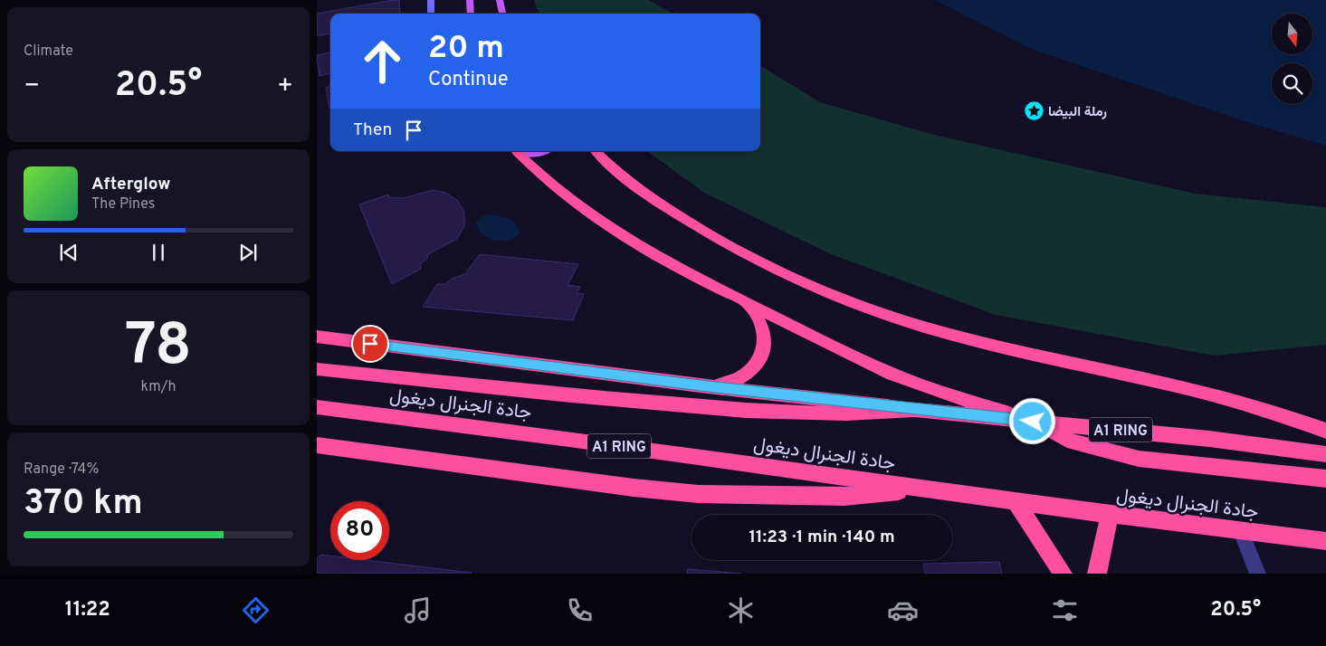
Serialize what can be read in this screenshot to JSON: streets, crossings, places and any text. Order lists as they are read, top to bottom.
{
  "streets": {
    "highway": ["جادة الجنرال ديغول", "A1 RING"]
  },
  "places": {
    "place": ["رملة البيضا"]
  },
  "north": "bottom",
  "page": {
    "tile": [
      "Climate",
      ["78", "km/h"],
      ["Range · 74%", "370 km"]
    ],
    "turn": ["20 m", "Continue"],
    "heat": ["−", "20.5°", "+"],
    "then": "Then",
    "song": ["Afterglow", "The Pines"],
    "limit": "80",
    "trip": "11:23 · 1 min · 140 m",
    "tabs": ["11:22", "20.5°"]
  }
}
